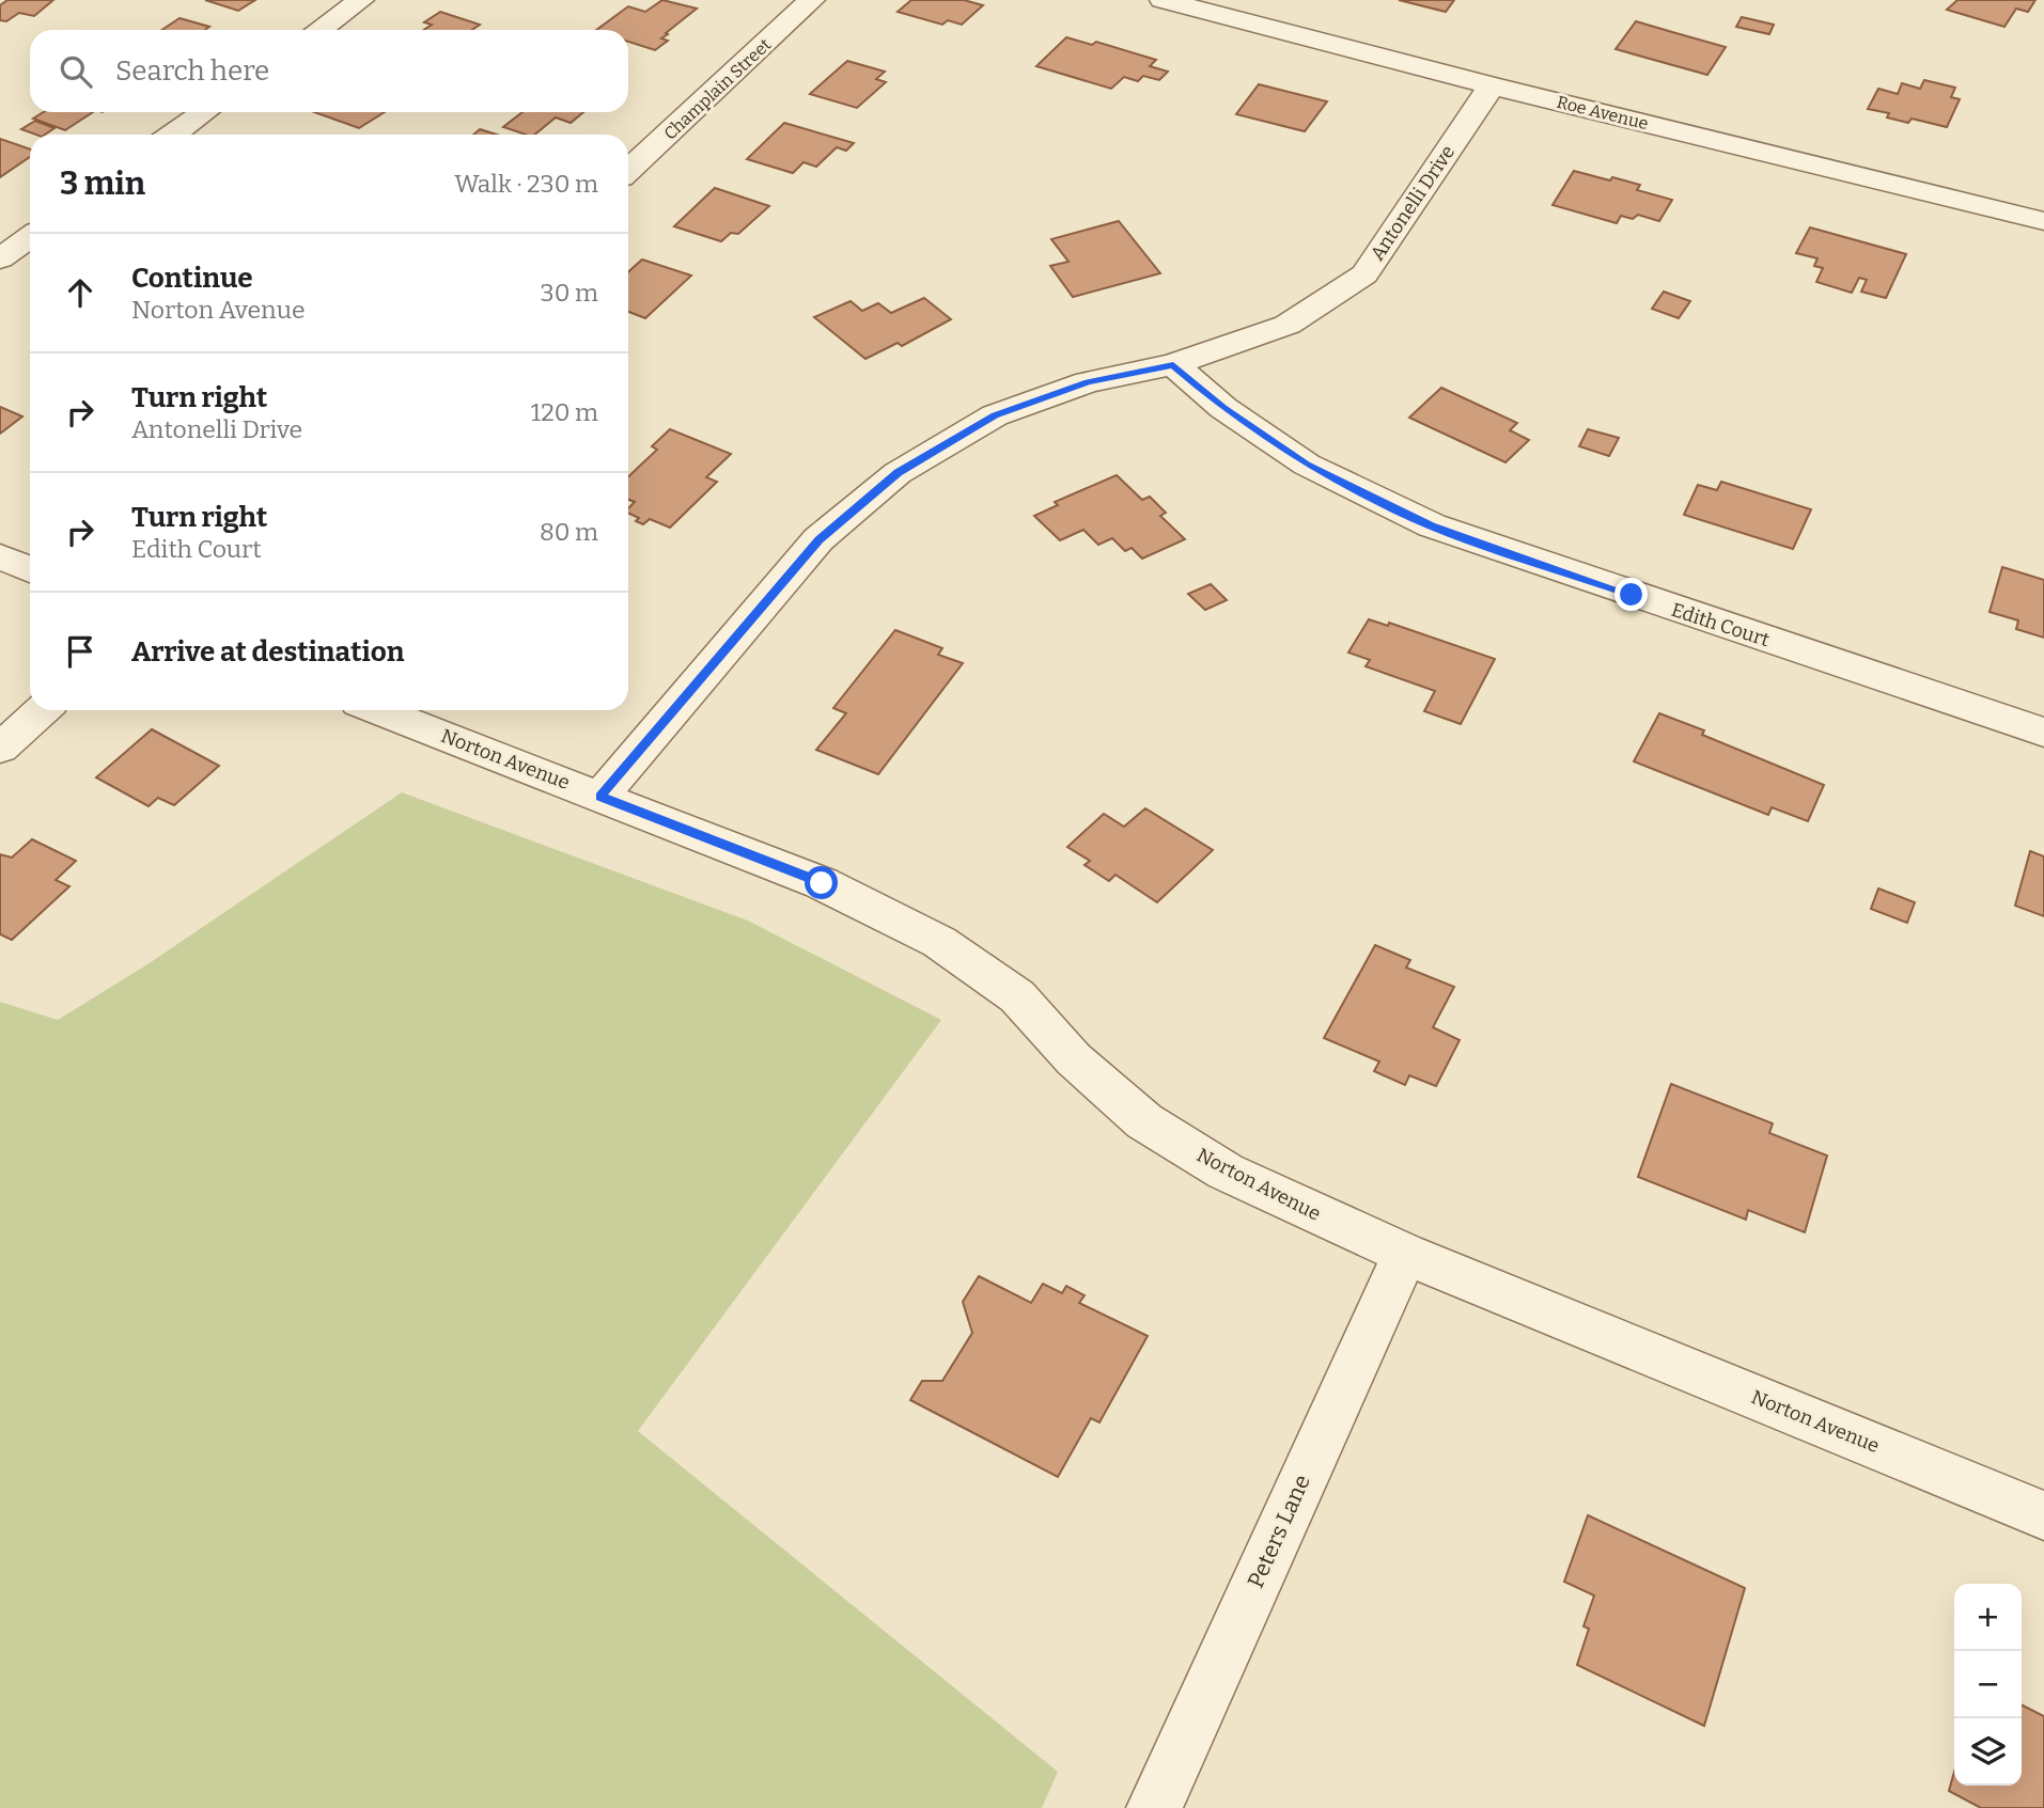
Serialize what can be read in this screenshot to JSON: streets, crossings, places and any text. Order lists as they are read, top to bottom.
{
  "streets": {
    "street": [
      "Champlain Street",
      "Roe Avenue",
      "Antonelli Drive",
      "Edith Court",
      "Norton Avenue",
      "Peters Lane"
    ]
  },
  "crossings": [
    ["Roe Avenue", "Antonelli Drive"],
    ["Antonelli Drive", "Edith Court"],
    ["Antonelli Drive", "Norton Avenue"],
    ["Norton Avenue", "Peters Lane"]
  ],
  "page": {
    "search": "Search here",
    "heading": ["3 min", "Walk · 230 m"],
    "list": [
      ["Continue", "Norton Avenue", "30 m"],
      ["Turn right", "Antonelli Drive", "120 m"],
      ["Turn right", "Edith Court", "80 m"],
      "Arrive at destination"
    ],
    "map_buttons": ["+", "−"]
  }
}
